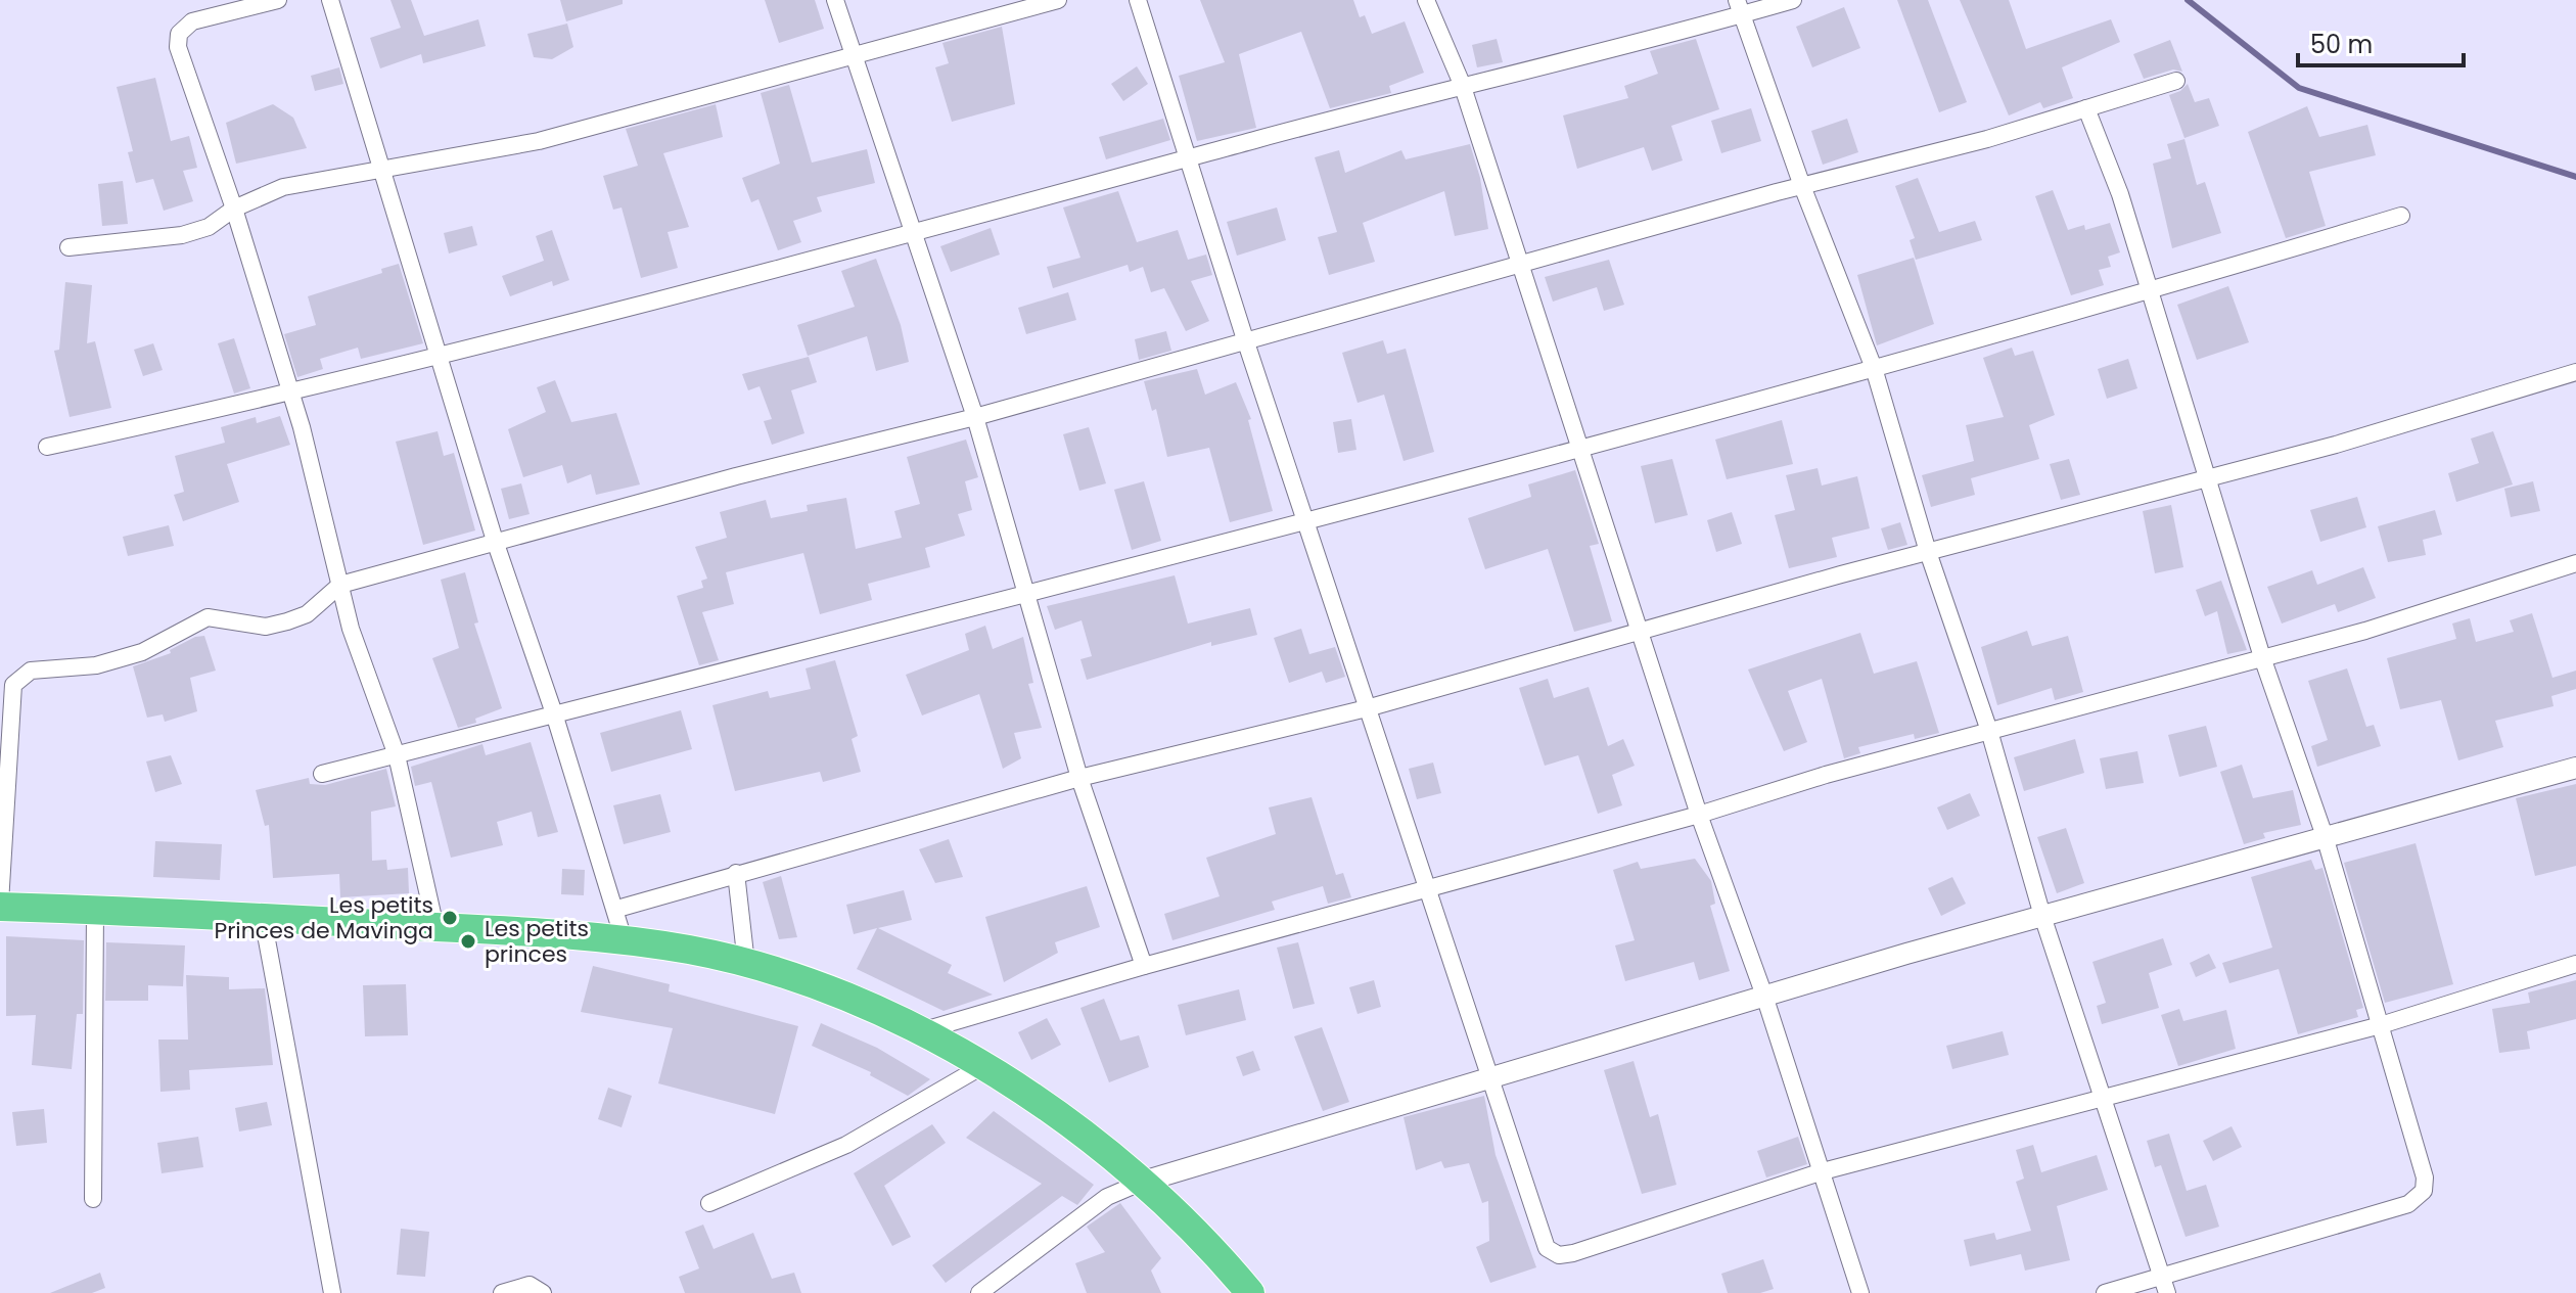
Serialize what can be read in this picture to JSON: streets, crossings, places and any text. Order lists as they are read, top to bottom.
{
  "places": ["Les petits Princes de Mavinga", "Les petits princes"],
  "scale_bar": "50 m"
}
